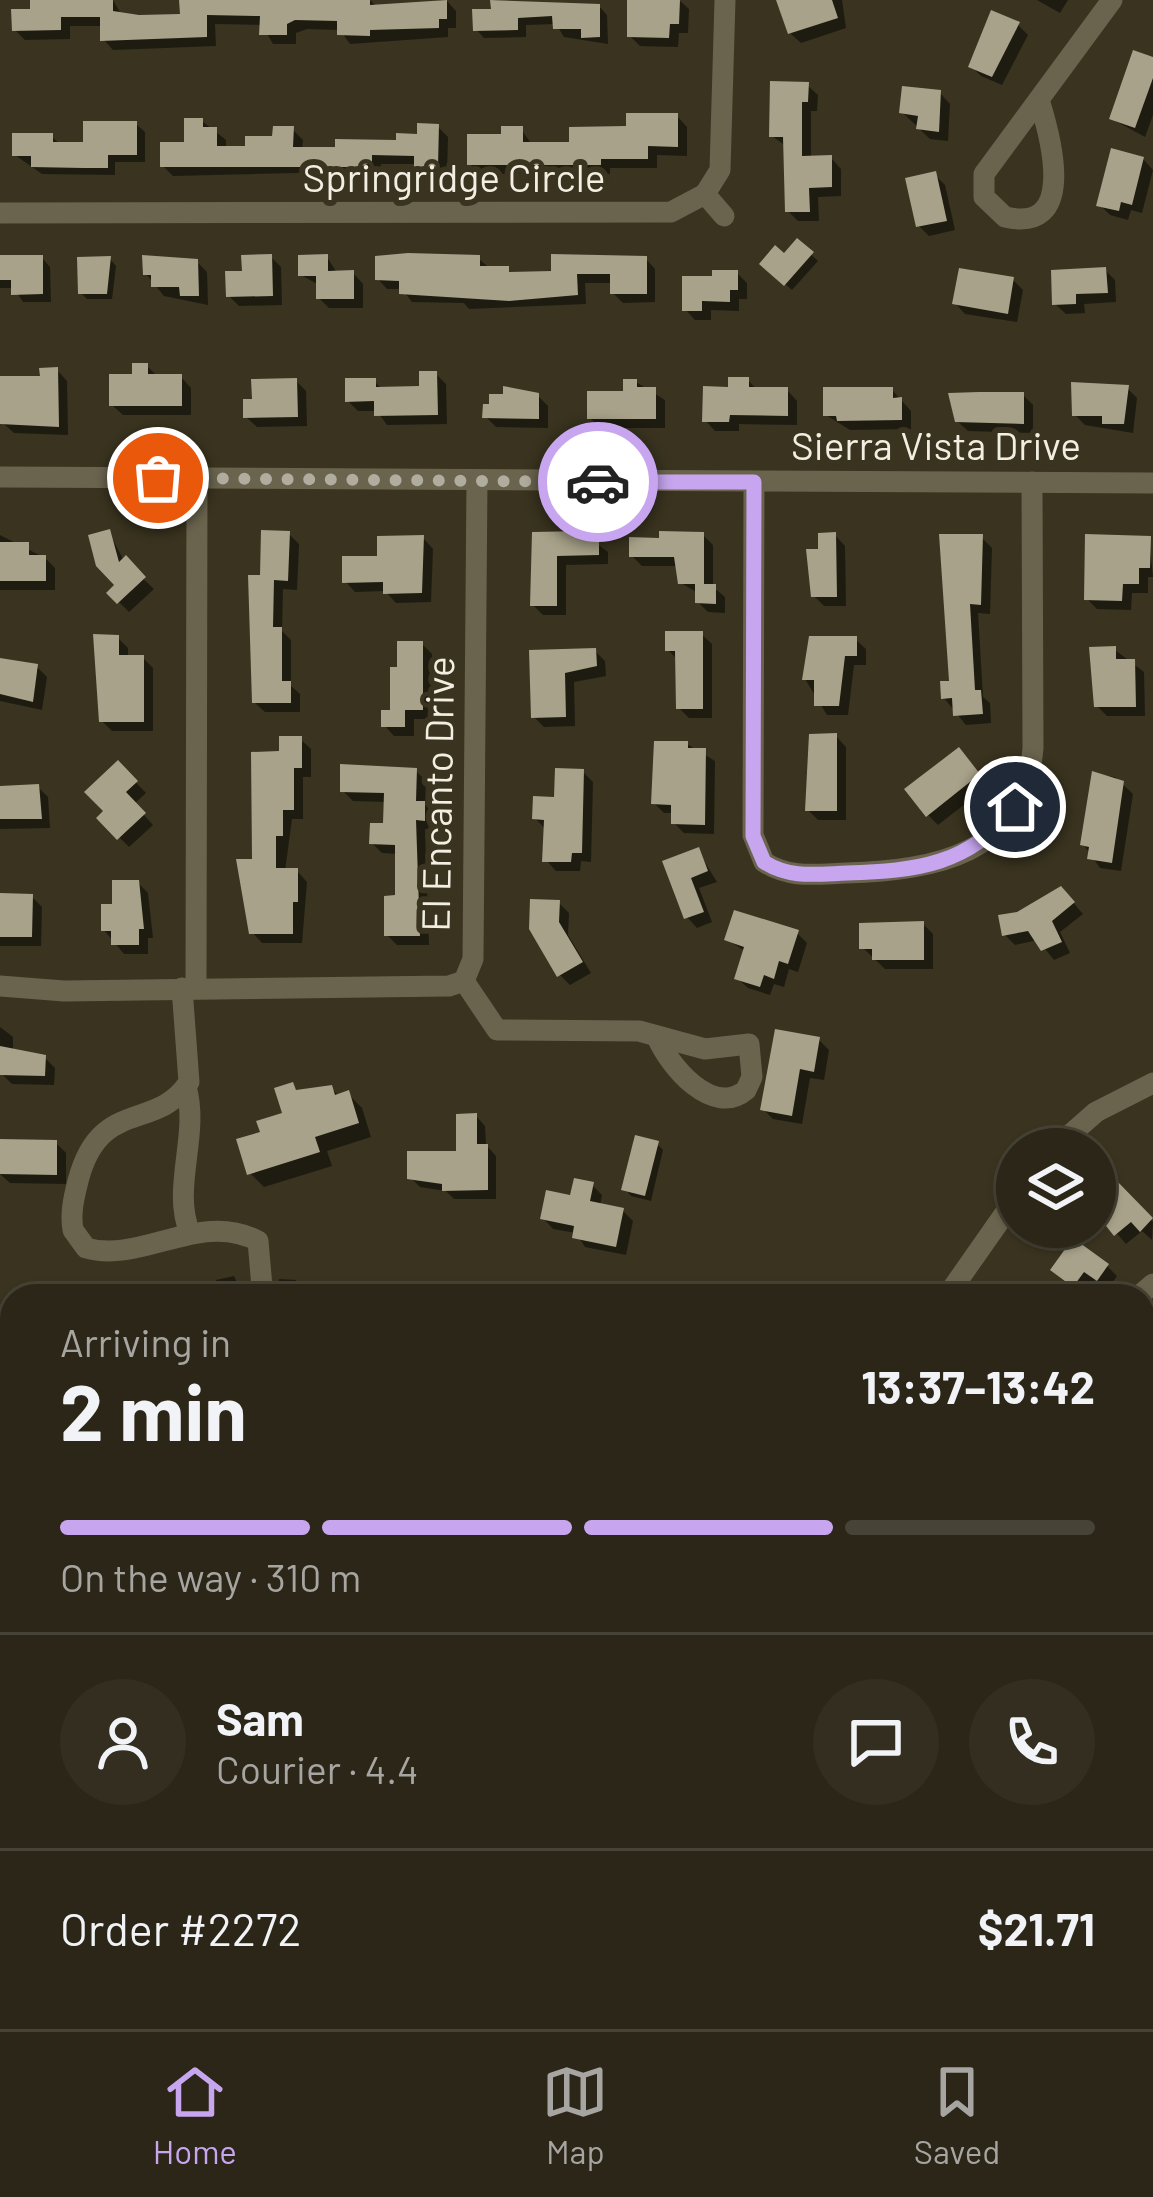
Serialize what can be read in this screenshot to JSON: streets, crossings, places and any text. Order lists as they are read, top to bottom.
{
  "streets": {
    "street": ["Springridge Circle", "Sierra Vista Drive", "El Encanto Drive"]
  },
  "crossings": [
    ["Sierra Vista Drive", "El Encanto Drive"]
  ],
  "page": {
    "heading": ["2 min", "Arriving in", "13:37–13:42"],
    "panel": [
      "Sam",
      "Courier · 4.4",
      "Order #2272",
      "$21.71"
    ],
    "bar": "On the way · 310 m",
    "tabs": ["Home", "Map", "Saved"]
  }
}
